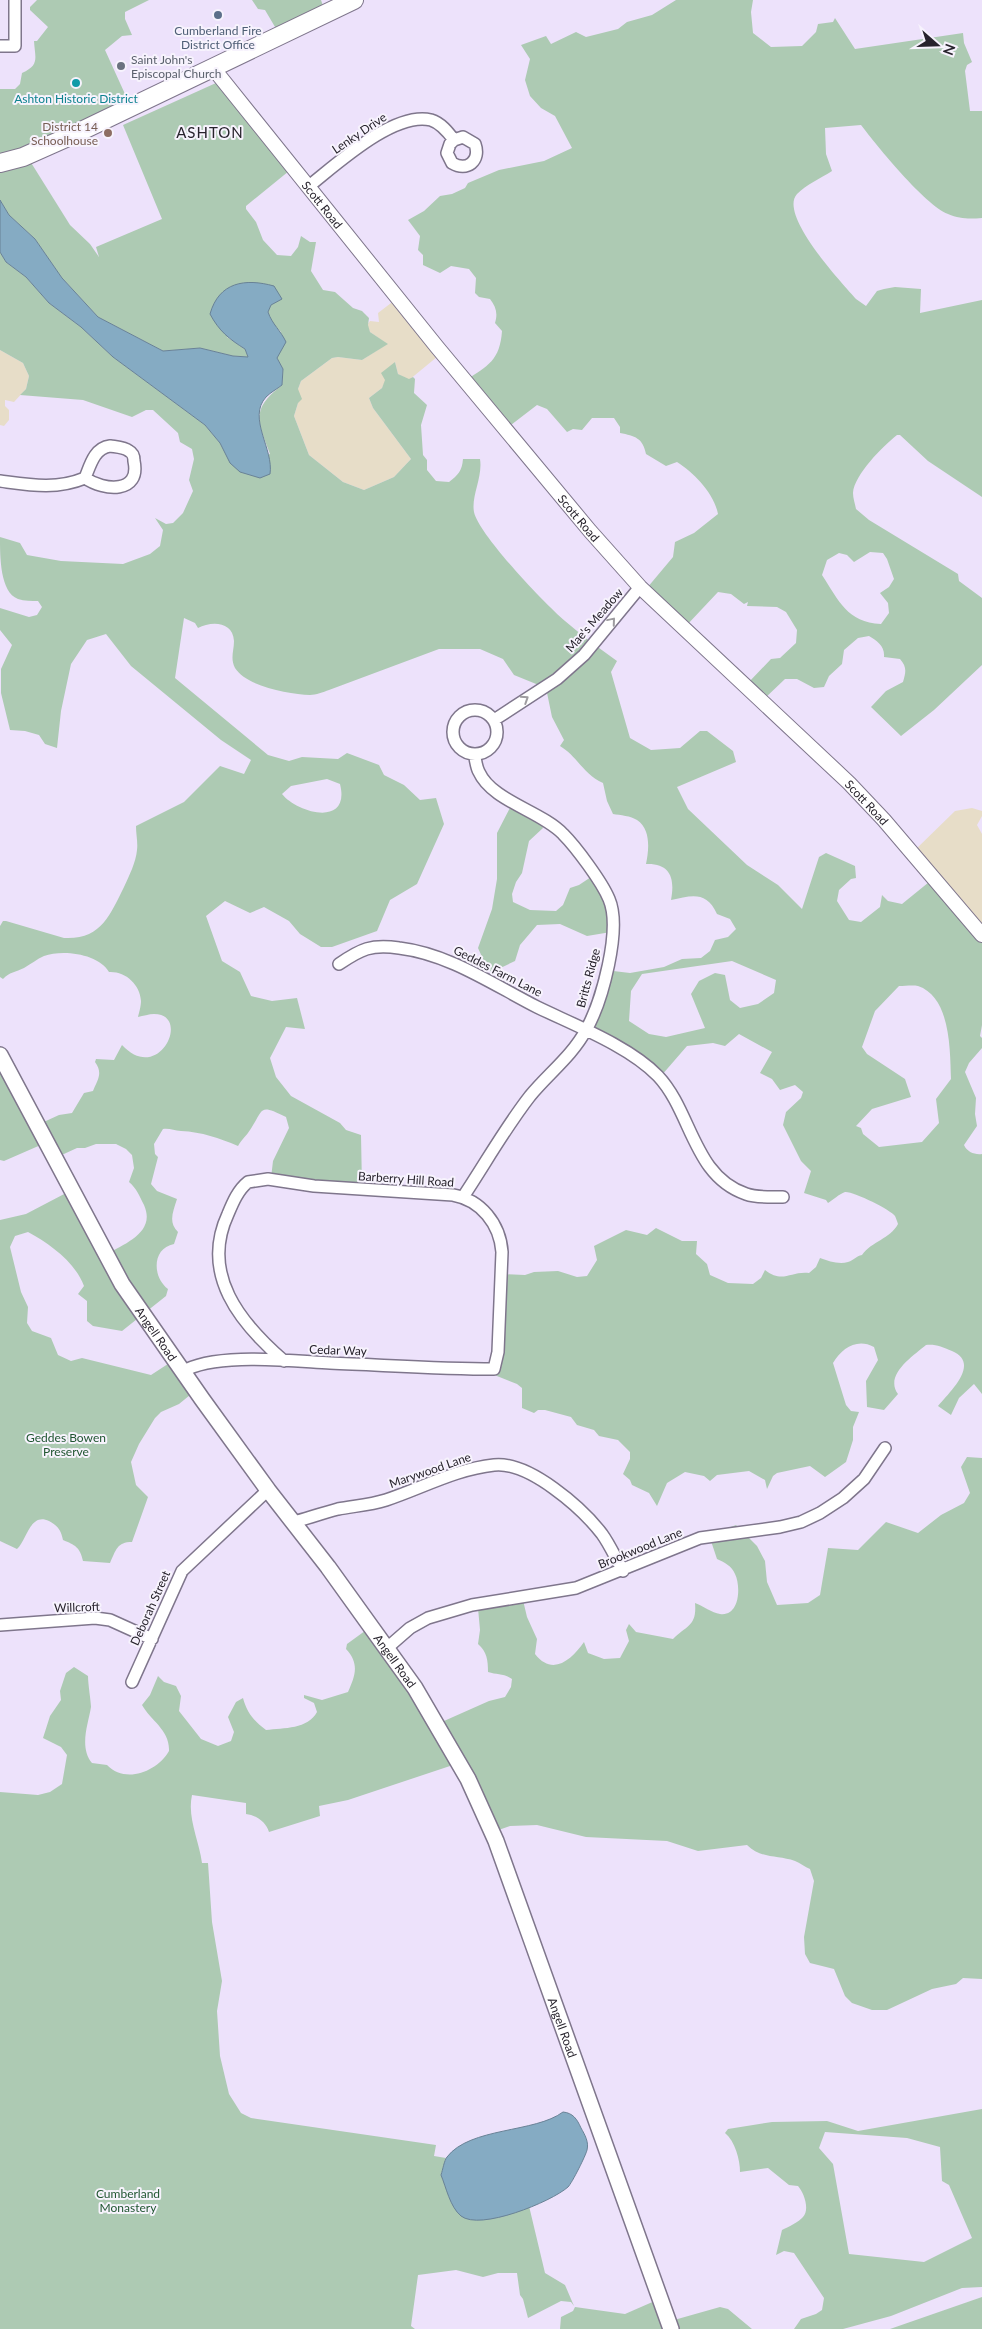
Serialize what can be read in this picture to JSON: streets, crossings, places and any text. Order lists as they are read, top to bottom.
{
  "streets": {
    "main road": ["Angell Road"],
    "street": [
      "Lenky Drive",
      "Scott Road",
      "Mae's Meadow",
      "Geddes Farm Lane",
      "Britts Ridge",
      "Barberry Hill Road",
      "Cedar Way",
      "Marywood Lane",
      "Brookwood Lane",
      "Willcroft",
      "Deborah Street"
    ]
  },
  "crossings": [
    ["Lenky Drive", "Scott Road"],
    ["Scott Road", "Mae's Meadow"],
    ["Mae's Meadow", "Britts Ridge"],
    ["Geddes Farm Lane", "Britts Ridge"],
    ["Britts Ridge", "Barberry Hill Road"],
    ["Barberry Hill Road", "Cedar Way"],
    ["Angell Road", "Cedar Way"],
    ["Angell Road", "Marywood Lane"],
    ["Angell Road", "Brookwood Lane"],
    ["Angell Road", "Deborah Street"],
    ["Marywood Lane", "Brookwood Lane"],
    ["Willcroft", "Deborah Street"]
  ],
  "one_way": ["Mae's Meadow"],
  "districts": ["ASHTON"],
  "parks": ["Geddes Bowen Preserve", "Cumberland Monastery"],
  "places": [
    "Cumberland Fire District Office",
    "Saint John's Episcopal Church",
    "Ashton Historic District",
    "District 14 Schoolhouse"
  ],
  "north": "right"
}
